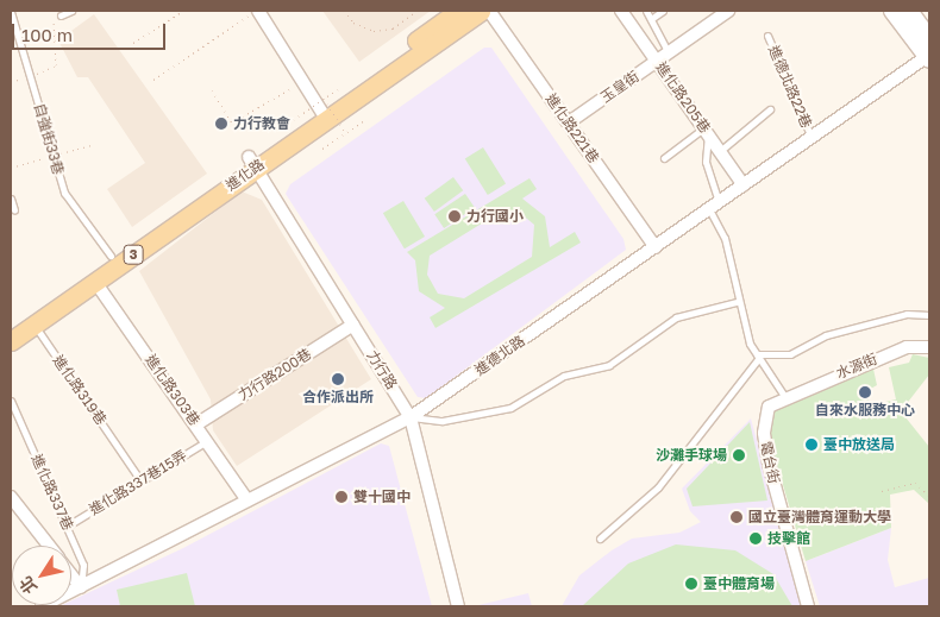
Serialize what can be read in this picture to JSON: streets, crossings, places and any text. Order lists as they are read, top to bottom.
{
  "streets": {
    "main road": ["進化路", "3"],
    "street": [
      "玉皇街",
      "進化路205巷",
      "進化路221巷",
      "進德北路",
      "水源街",
      "力行路",
      "力行路200巷",
      "進化路303巷",
      "電台街"
    ],
    "lane": [
      "進德北路22巷",
      "自強街33巷",
      "進化路319巷",
      "進化路337巷15弄",
      "進化路337巷"
    ]
  },
  "crossings": [
    ["玉皇街", "進化路205巷"],
    ["玉皇街", "進化路221巷"],
    ["進德北路22巷", "進德北路"],
    ["進化路205巷", "進德北路"],
    ["進化路221巷", "進德北路"],
    ["自強街33巷", "進化路"],
    ["進化路", "力行路"],
    ["進化路", "進化路319巷"],
    ["進化路", "進化路303巷"],
    ["進德北路", "力行路"],
    ["進德北路", "進化路303巷"],
    ["進德北路", "進化路337巷"],
    ["水源街", "電台街"],
    ["力行路", "力行路200巷"],
    ["力行路200巷", "進化路303巷"],
    ["進化路319巷", "進化路337巷15弄"],
    ["進化路303巷", "進化路337巷15弄"],
    ["進化路337巷15弄", "進化路337巷"]
  ],
  "places": [
    "力行教會",
    "力行國小",
    "合作派出所",
    "自來水服務中心",
    "臺中放送局",
    "沙灘手球場",
    "雙十國中",
    "國立臺灣體育運動大學",
    "技擊館",
    "臺中體育場"
  ],
  "scale_bar": "100 m",
  "north": "bottom left"
}
